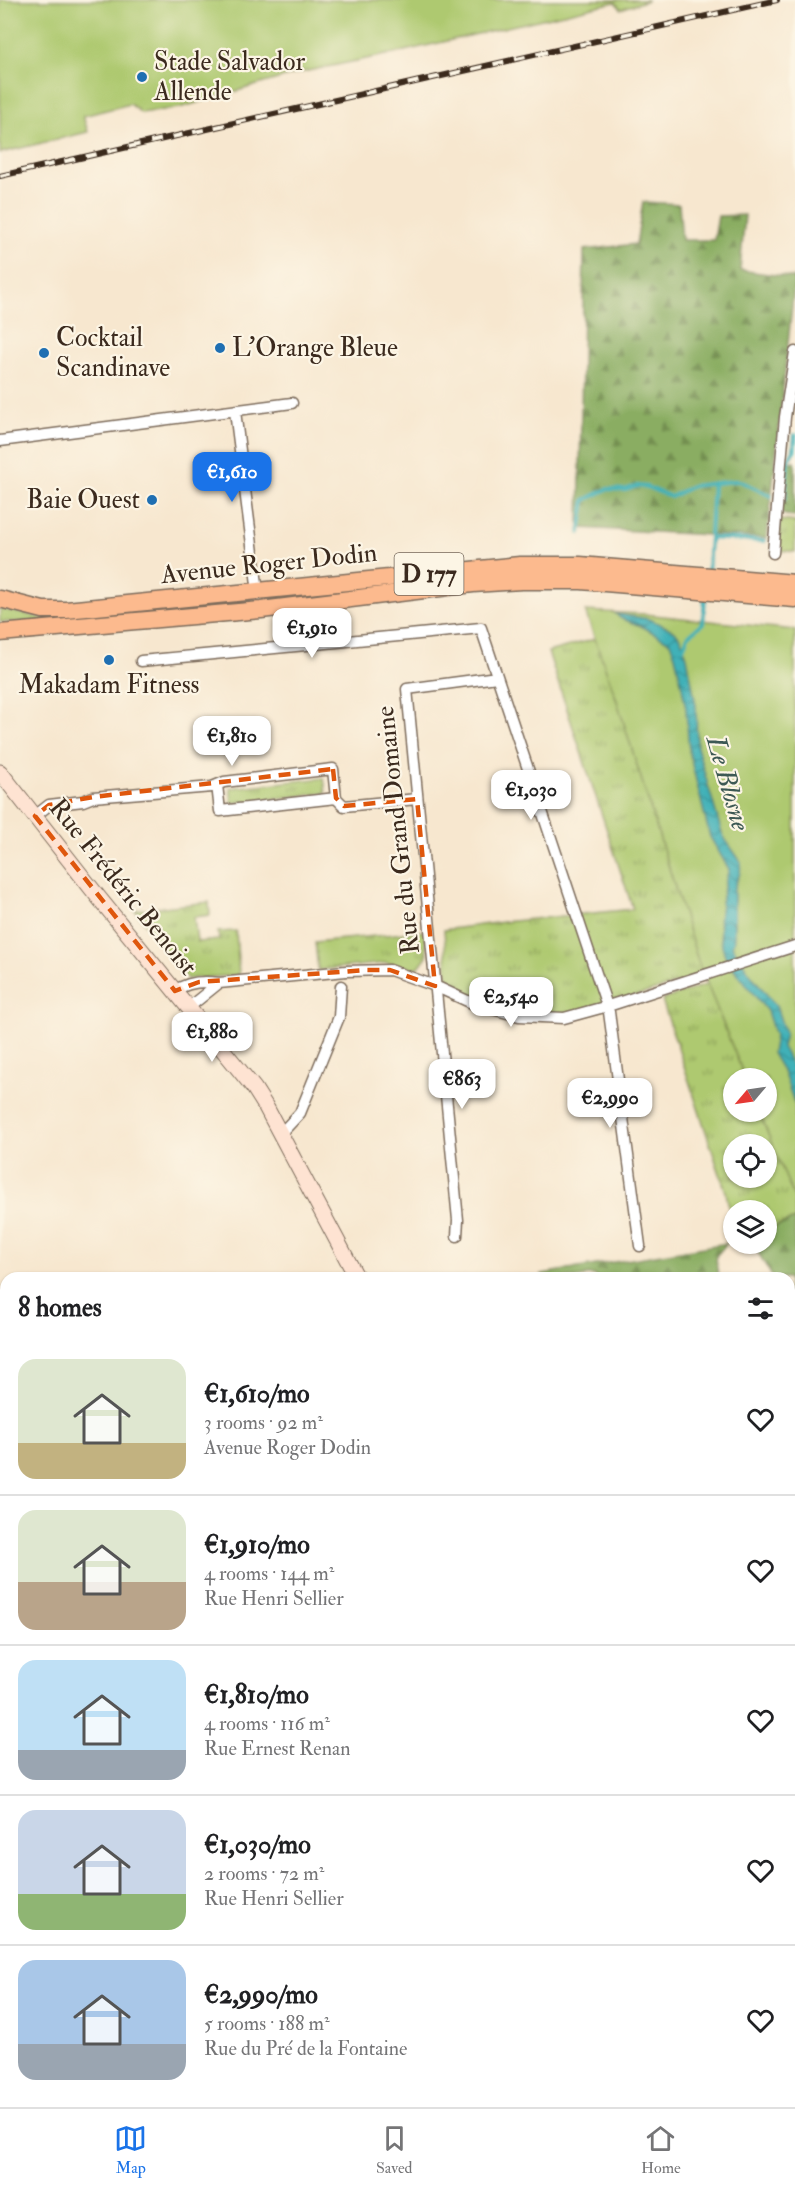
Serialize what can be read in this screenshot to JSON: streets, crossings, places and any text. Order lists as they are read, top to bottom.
{
  "streets": {
    "main road": ["Avenue Roger Dodin", "D 177", "Rue Frédéric Benoist"],
    "street": ["Rue du Grand Domaine"]
  },
  "water": ["Le Blosne"],
  "places": [
    "Stade Salvador Allende",
    "L'Orange Bleue",
    "Cocktail Scandinave",
    "Baie Ouest",
    "Makadam Fitness"
  ],
  "north": "bottom left",
  "page": {
    "price": [
      "€1,610",
      "€1,910",
      "€1,810",
      "€1,030",
      "€2,540",
      "€1,880",
      "€863",
      "€2,990"
    ],
    "heading": "8 homes",
    "list": [
      {
        "name": "€1,610/mo",
        "note": "3 rooms · 92 m² · Avenue Roger Dodin"
      },
      {
        "name": "€1,910/mo",
        "note": "4 rooms · 144 m² · Rue Henri Sellier"
      },
      {
        "name": "€1,810/mo",
        "note": "4 rooms · 116 m² · Rue Ernest Renan"
      },
      {
        "name": "€1,030/mo",
        "note": "2 rooms · 72 m² · Rue Henri Sellier"
      },
      {
        "name": "€2,990/mo",
        "note": "5 rooms · 188 m² · Rue du Pré de la Fontaine"
      }
    ],
    "tabs": ["Map", "Saved", "Home"]
  }
}
